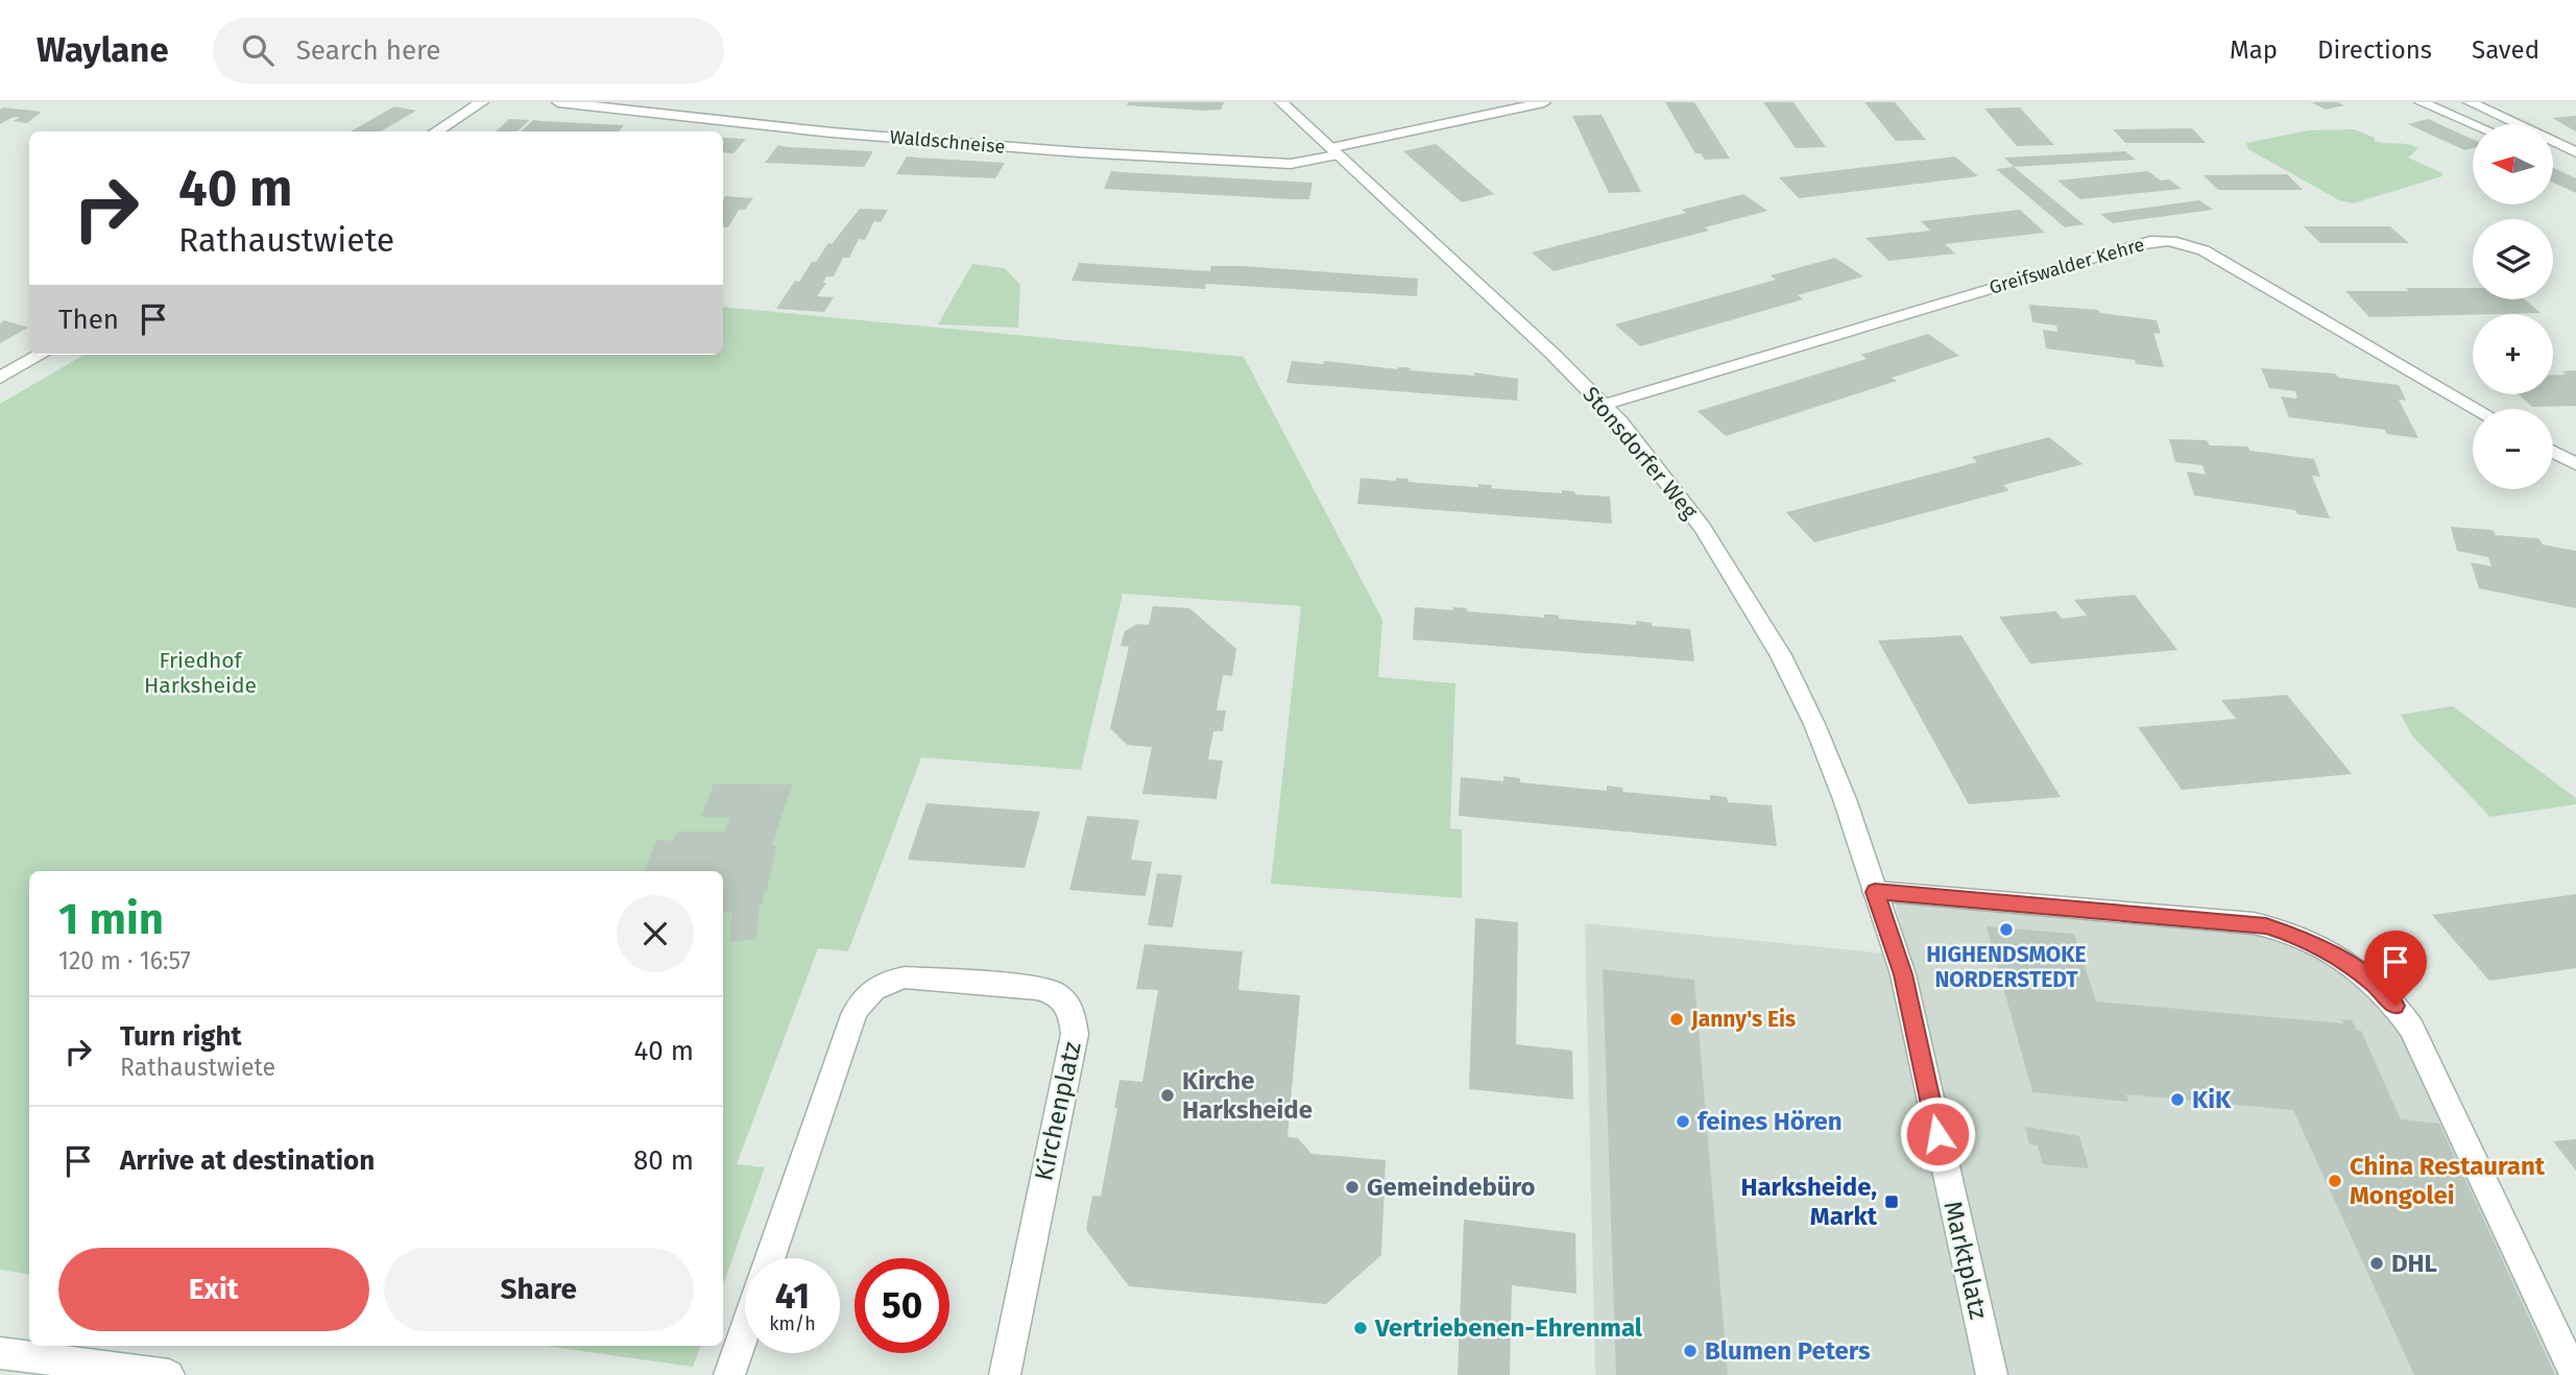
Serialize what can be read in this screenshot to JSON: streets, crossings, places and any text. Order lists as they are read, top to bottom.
{
  "streets": {
    "street": [
      "Waldschneise",
      "Greifswalder Kehre",
      "Stonsdorfer Weg",
      "Kirchenplatz",
      "Marktplatz"
    ]
  },
  "crossings": [
    ["Waldschneise", "Stonsdorfer Weg"],
    ["Greifswalder Kehre", "Stonsdorfer Weg"],
    ["Stonsdorfer Weg", "Marktplatz"]
  ],
  "parks": ["Friedhof Harksheide"],
  "places": {
    "other": [
      "HIGHENDSMOKE NORDERSTEDT",
      "Janny's Eis",
      "Kirche Harksheide",
      "KiK",
      "feines Hören",
      "China Restaurant Mongolei",
      "Gemeindebüro",
      "DHL",
      "Vertriebenen-Ehrenmal",
      "Blumen Peters"
    ],
    "transit": ["Harksheide, Markt"]
  },
  "north": "left",
  "page": {
    "header": "Waylane",
    "search": "Search here",
    "nav": ["Map", "Directions", "Saved"],
    "map_buttons": ["+", "−"],
    "turn": ["40 m", "Rathaustwiete"],
    "then": "Then",
    "heading": ["1 min", "120 m · 16:57"],
    "list": [
      {
        "name": "Turn right",
        "note": "Rathaustwiete",
        "value": "40 m"
      },
      {
        "name": "Arrive at destination",
        "value": "80 m"
      }
    ],
    "buttons": ["Exit", "Share"],
    "speed": "41 km/h",
    "limit": "50"
  }
}
